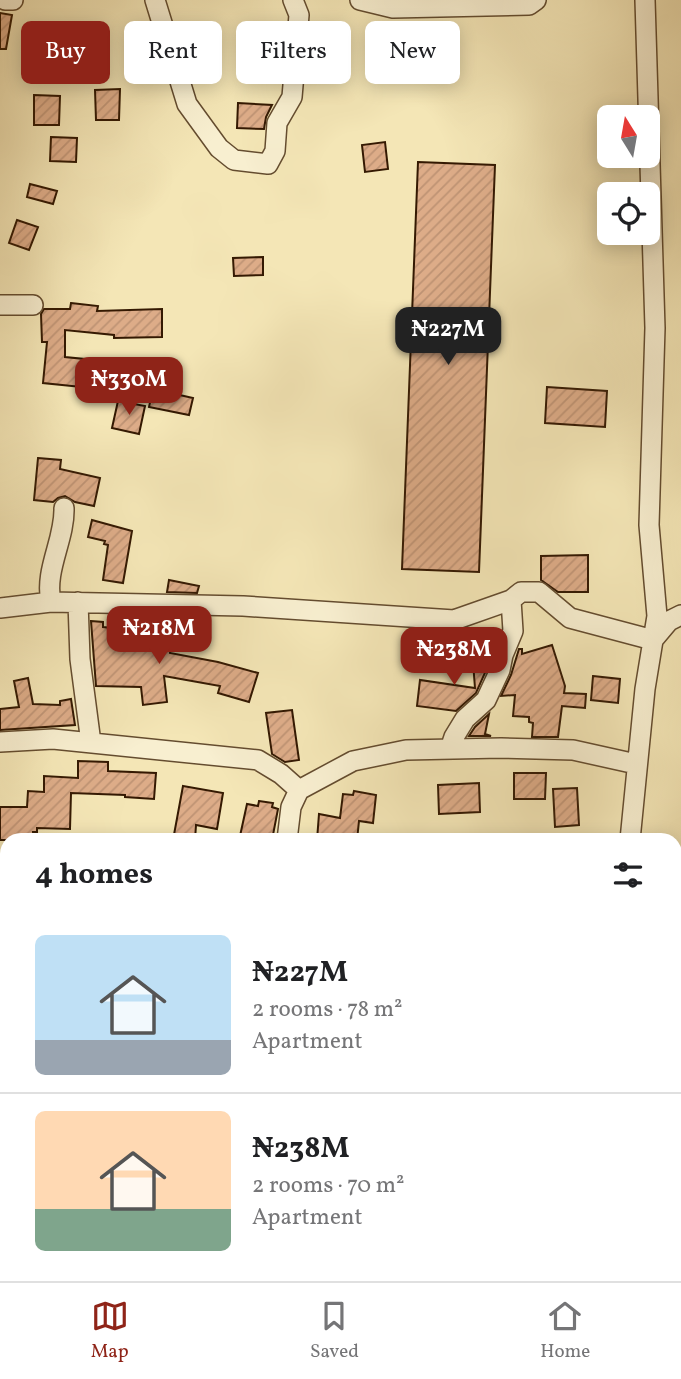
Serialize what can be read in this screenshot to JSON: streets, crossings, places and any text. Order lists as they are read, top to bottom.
{
  "north": "top",
  "page": {
    "chip": [
      "Buy",
      "Rent",
      "Filters",
      "New"
    ],
    "price": [
      "₦227M",
      "₦330M",
      "₦218M",
      "₦238M"
    ],
    "heading": "4 homes",
    "list": [
      {
        "name": "₦227M",
        "note": "2 rooms · 78 m² · Apartment"
      },
      {
        "name": "₦238M",
        "note": "2 rooms · 70 m² · Apartment"
      }
    ],
    "tabs": ["Map", "Saved", "Home"]
  }
}
